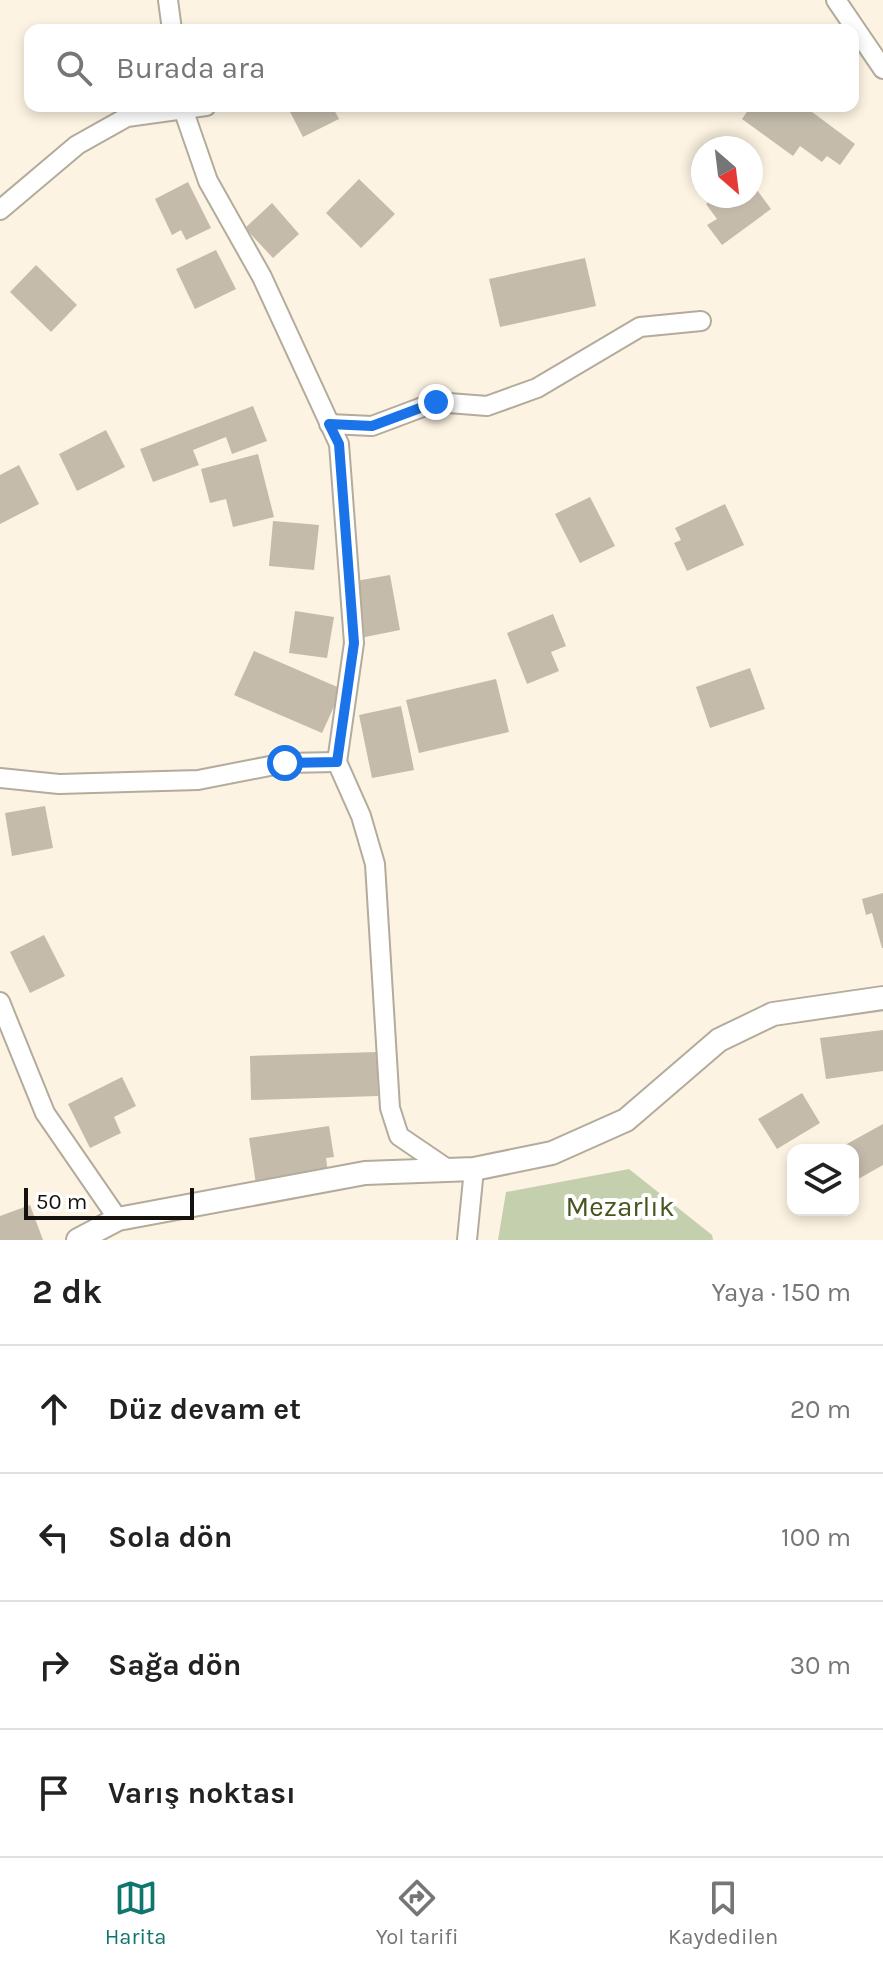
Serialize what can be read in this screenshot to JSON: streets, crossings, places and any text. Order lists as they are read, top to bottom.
{
  "parks": ["Mezarlık"],
  "scale_bar": "50 m",
  "north": "bottom right",
  "page": {
    "search": "Burada ara",
    "scale": "50 m",
    "heading": ["2 dk", "Yaya · 150 m"],
    "list": [
      ["Düz devam et", "20 m"],
      ["Sola dön", "100 m"],
      ["Sağa dön", "30 m"],
      "Varış noktası"
    ],
    "nav": ["Harita", "Yol tarifi", "Kaydedilen"]
  }
}
